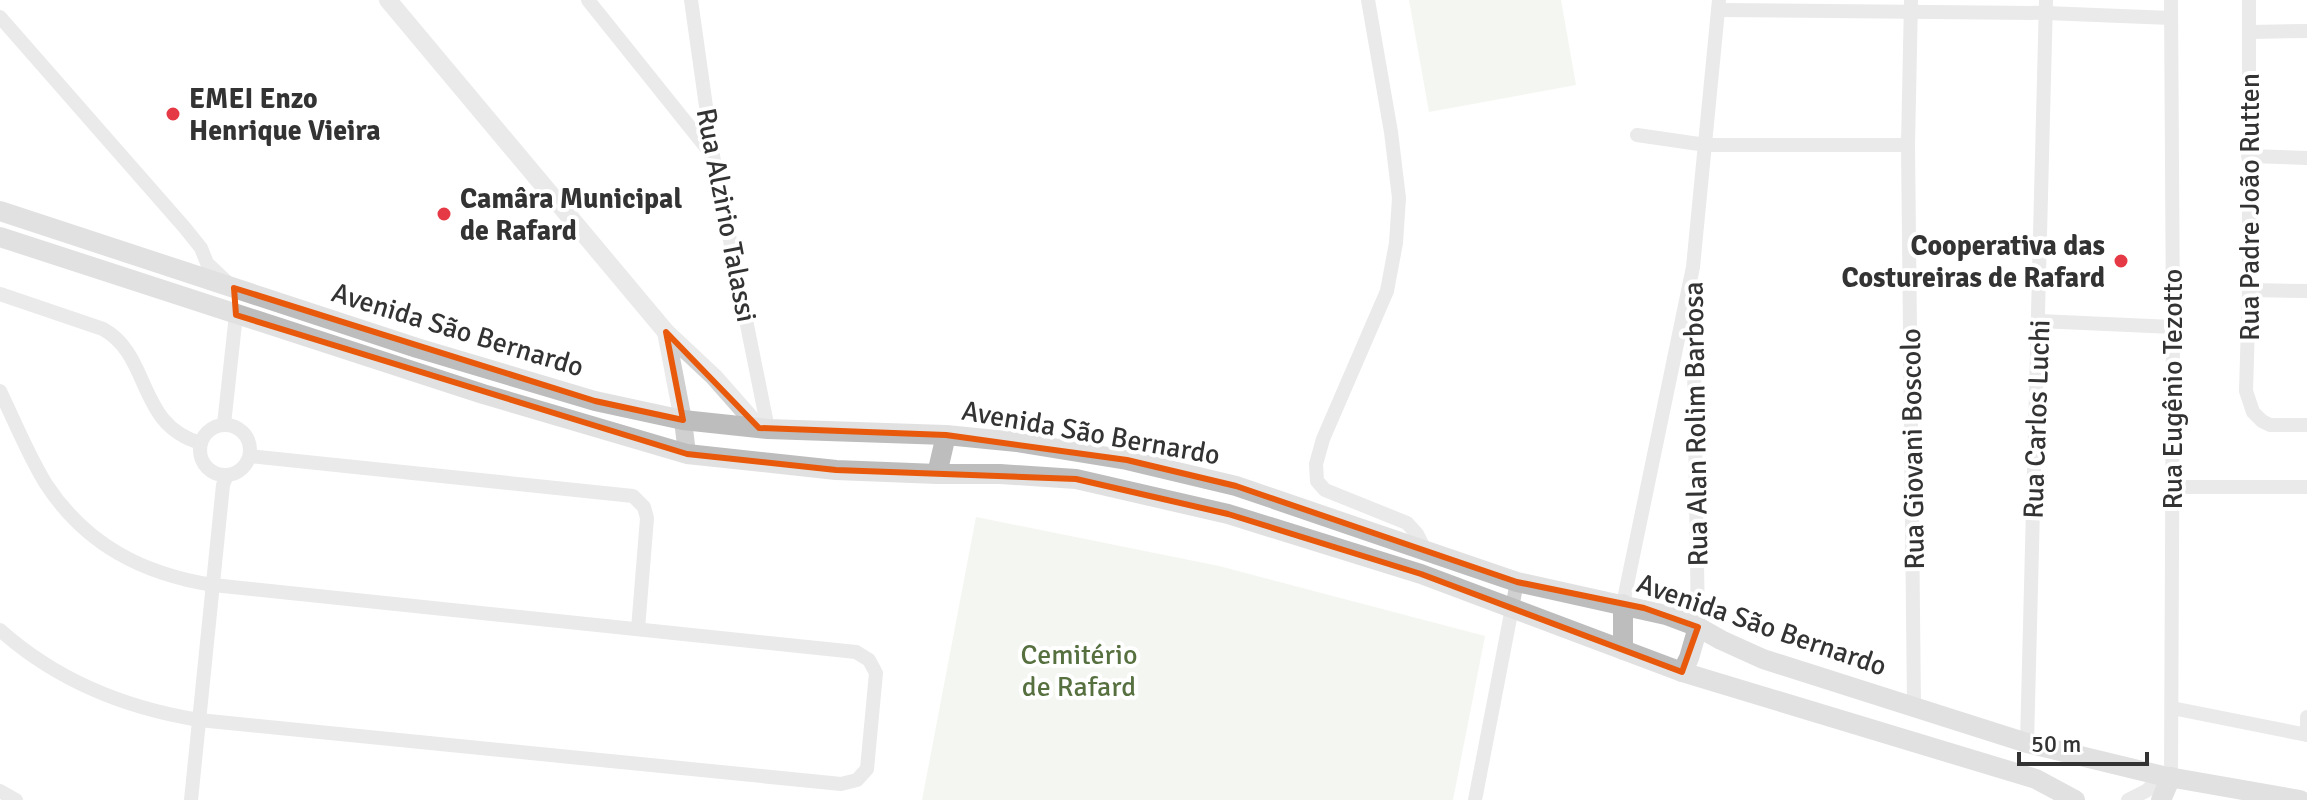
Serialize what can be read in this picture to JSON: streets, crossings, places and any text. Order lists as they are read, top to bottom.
{
  "streets": {
    "main road": ["Avenida São Bernardo"],
    "street": [
      "Rua Padre João Rutten",
      "Rua Alzirio Talassi",
      "Rua Eugênio Tezotto",
      "Rua Carlos Luchi",
      "Rua Alan Rolim Barbosa",
      "Rua Giovani Boscolo"
    ]
  },
  "crossings": [
    ["Rua Alzirio Talassi", "Avenida São Bernardo"],
    ["Avenida São Bernardo", "Rua Eugênio Tezotto"],
    ["Avenida São Bernardo", "Rua Carlos Luchi"],
    ["Avenida São Bernardo", "Rua Alan Rolim Barbosa"],
    ["Avenida São Bernardo", "Rua Giovani Boscolo"]
  ],
  "parks": ["Cemitério de Rafard"],
  "places": ["EMEI Enzo Henrique Vieira", "Camâra Municipal de Rafard", "Cooperativa das Costureiras de Rafard"],
  "scale_bar": "50 m"
}
